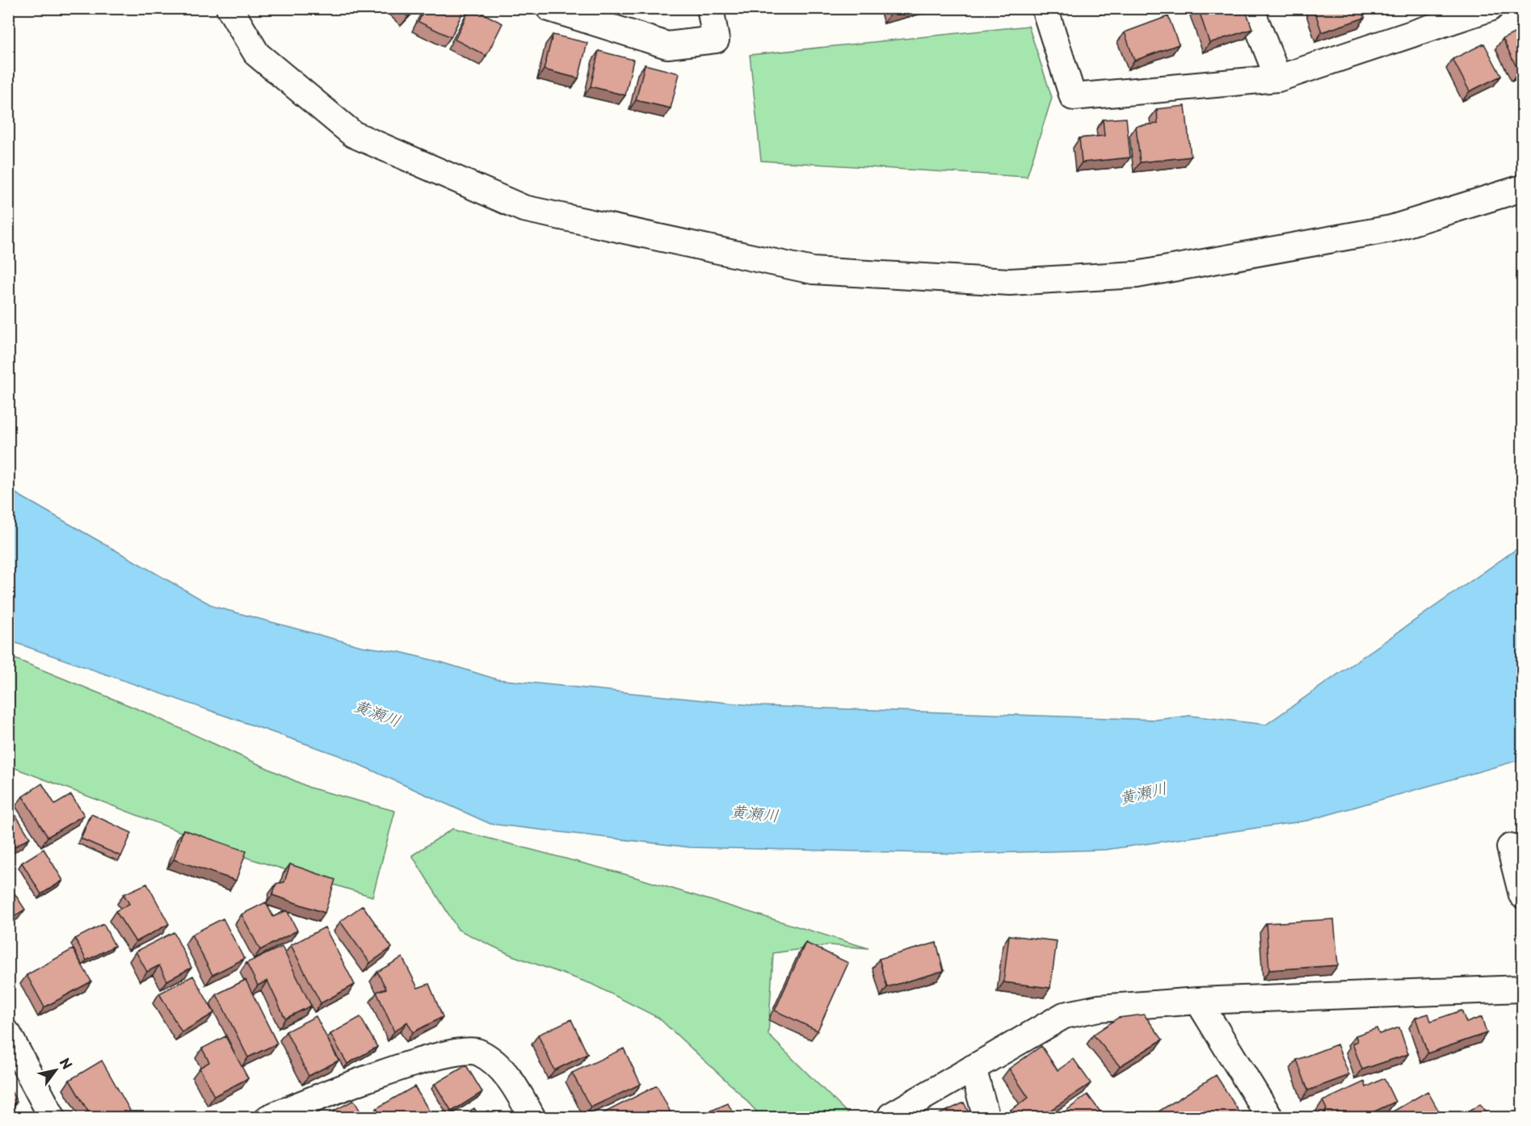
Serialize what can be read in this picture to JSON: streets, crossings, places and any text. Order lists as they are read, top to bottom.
{
  "water": ["黄瀬川"],
  "north": "top right"
}
